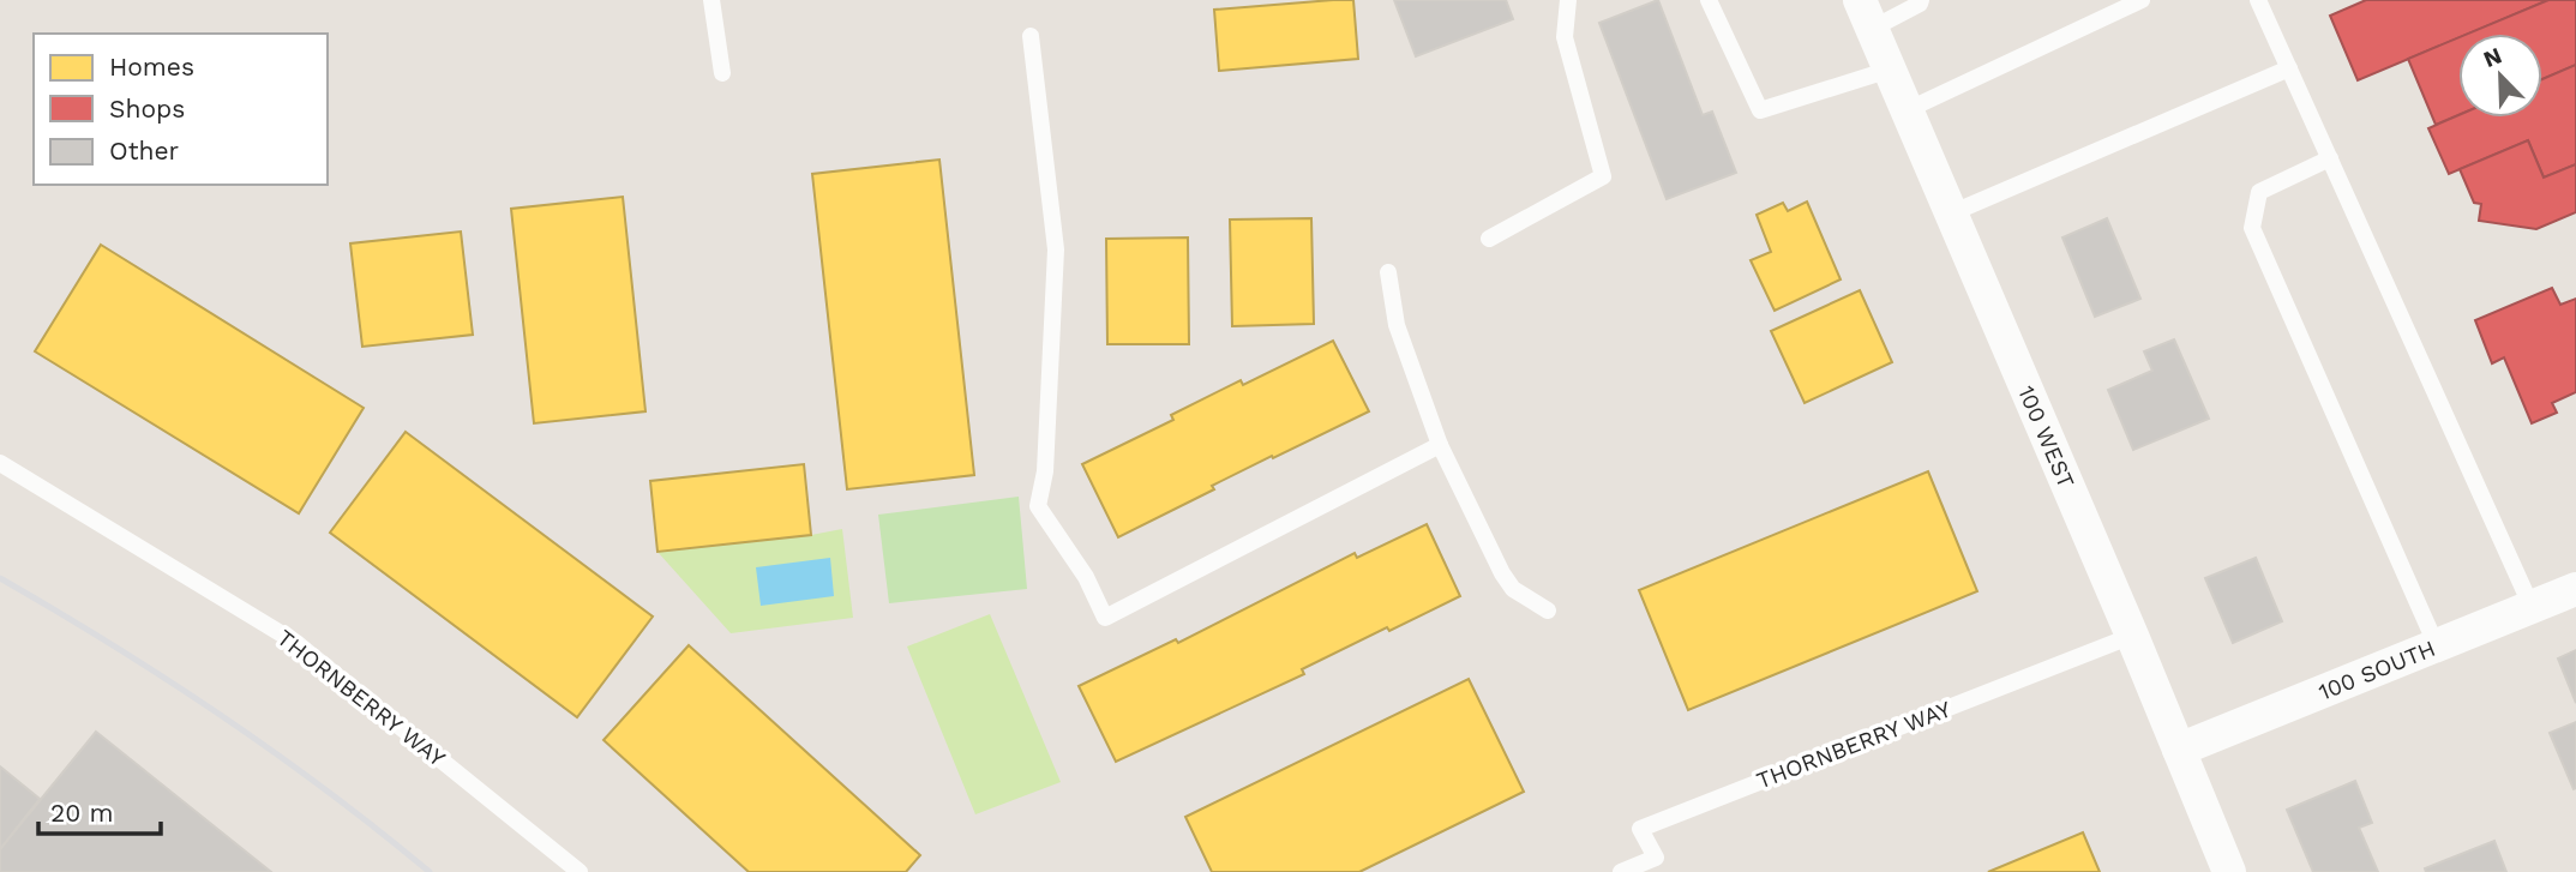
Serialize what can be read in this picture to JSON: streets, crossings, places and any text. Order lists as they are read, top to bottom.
{
  "streets": {
    "street": ["100 WEST", "100 SOUTH"],
    "lane": ["THORNBERRY WAY"]
  },
  "crossings": [
    ["100 WEST", "100 SOUTH"],
    ["100 WEST", "THORNBERRY WAY"]
  ],
  "legend": ["Homes", "Shops", "Other"],
  "scale_bar": "20 m",
  "north": "top left"
}
